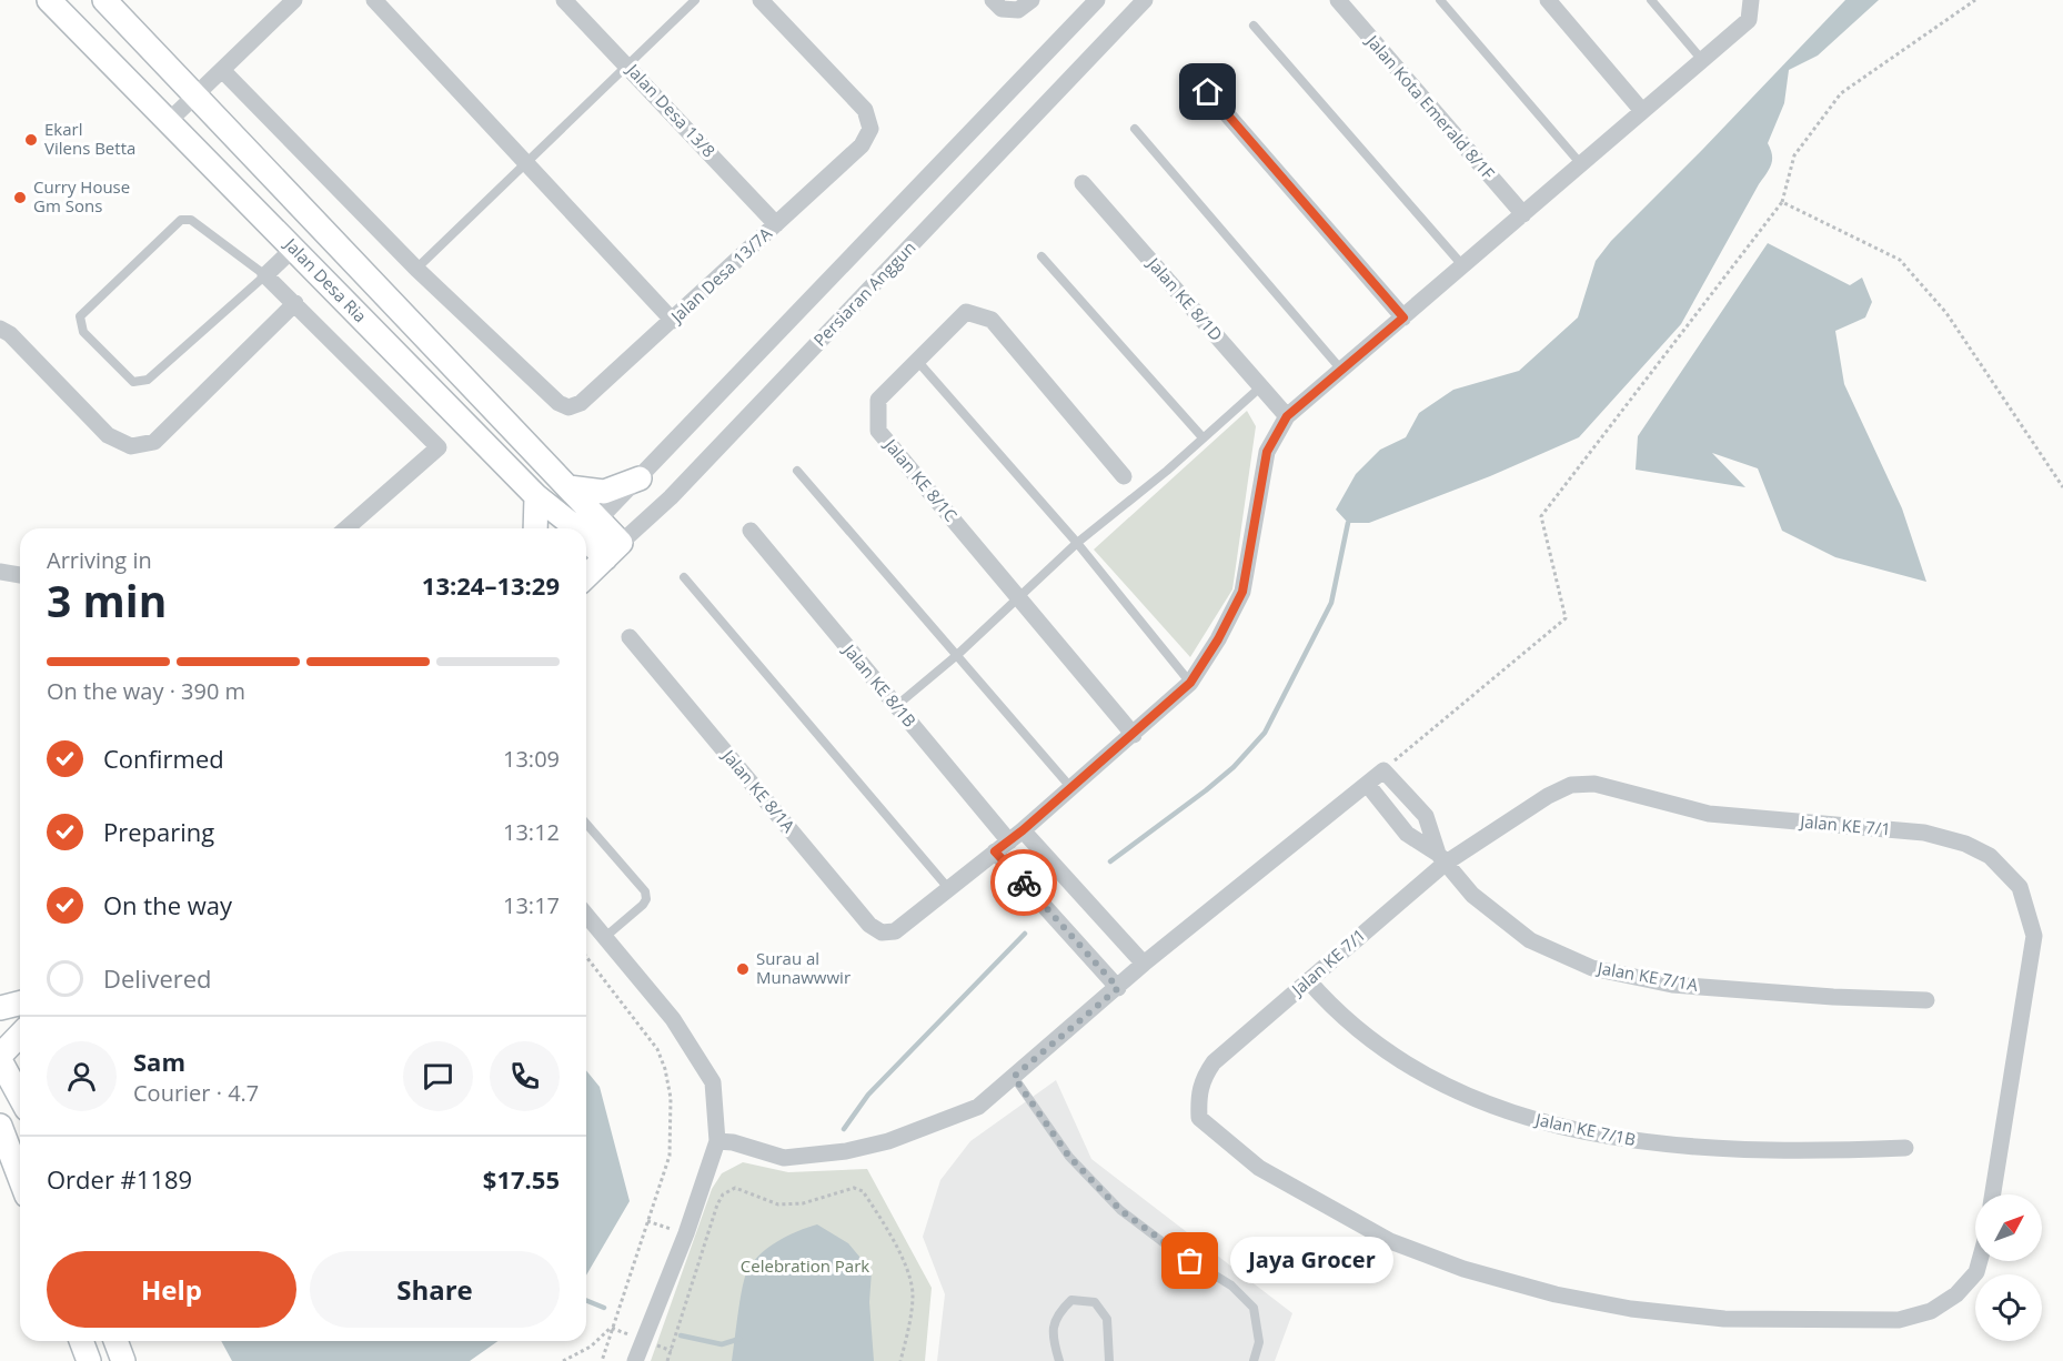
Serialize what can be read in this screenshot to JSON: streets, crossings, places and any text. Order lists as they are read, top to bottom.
{
  "streets": {
    "main road": ["Jalan Desa Ria", "Persiaran Anggun"],
    "street": [
      "Jalan Kota Emerald 8/1F",
      "Jalan Desa 13/8",
      "Jalan Desa 13/7A",
      "Jalan KE 8/1D",
      "Jalan KE 8/1C",
      "Jalan KE 8/1B",
      "Jalan KE 8/1A",
      "Jalan KE 7/1",
      "Jalan KE 7/1A",
      "Jalan KE 7/1B"
    ]
  },
  "crossings": [
    ["Jalan Desa 13/8", "Jalan Desa 13/7A"],
    ["Jalan Desa Ria", "Persiaran Anggun"],
    ["Jalan KE 7/1", "Jalan KE 7/1A"],
    ["Jalan KE 7/1", "Jalan KE 7/1B"]
  ],
  "parks": ["Celebration Park"],
  "places": [
    "Ekarl Vilens Betta",
    "Curry House Gm Sons",
    "Surau al Munawwwir",
    "Jaya Grocer"
  ],
  "north": "top right",
  "page": {
    "heading": ["3 min", "Arriving in", "13:24–13:29"],
    "panel": [
      "Sam",
      "Courier · 4.7",
      "Order #1189",
      "$17.55"
    ],
    "bar": "On the way · 390 m",
    "list": [
      ["Confirmed", "13:09"],
      ["Preparing", "13:12"],
      ["On the way", "13:17"],
      "Delivered"
    ],
    "bubble": "Jaya Grocer",
    "buttons": ["Help", "Share"]
  }
}
